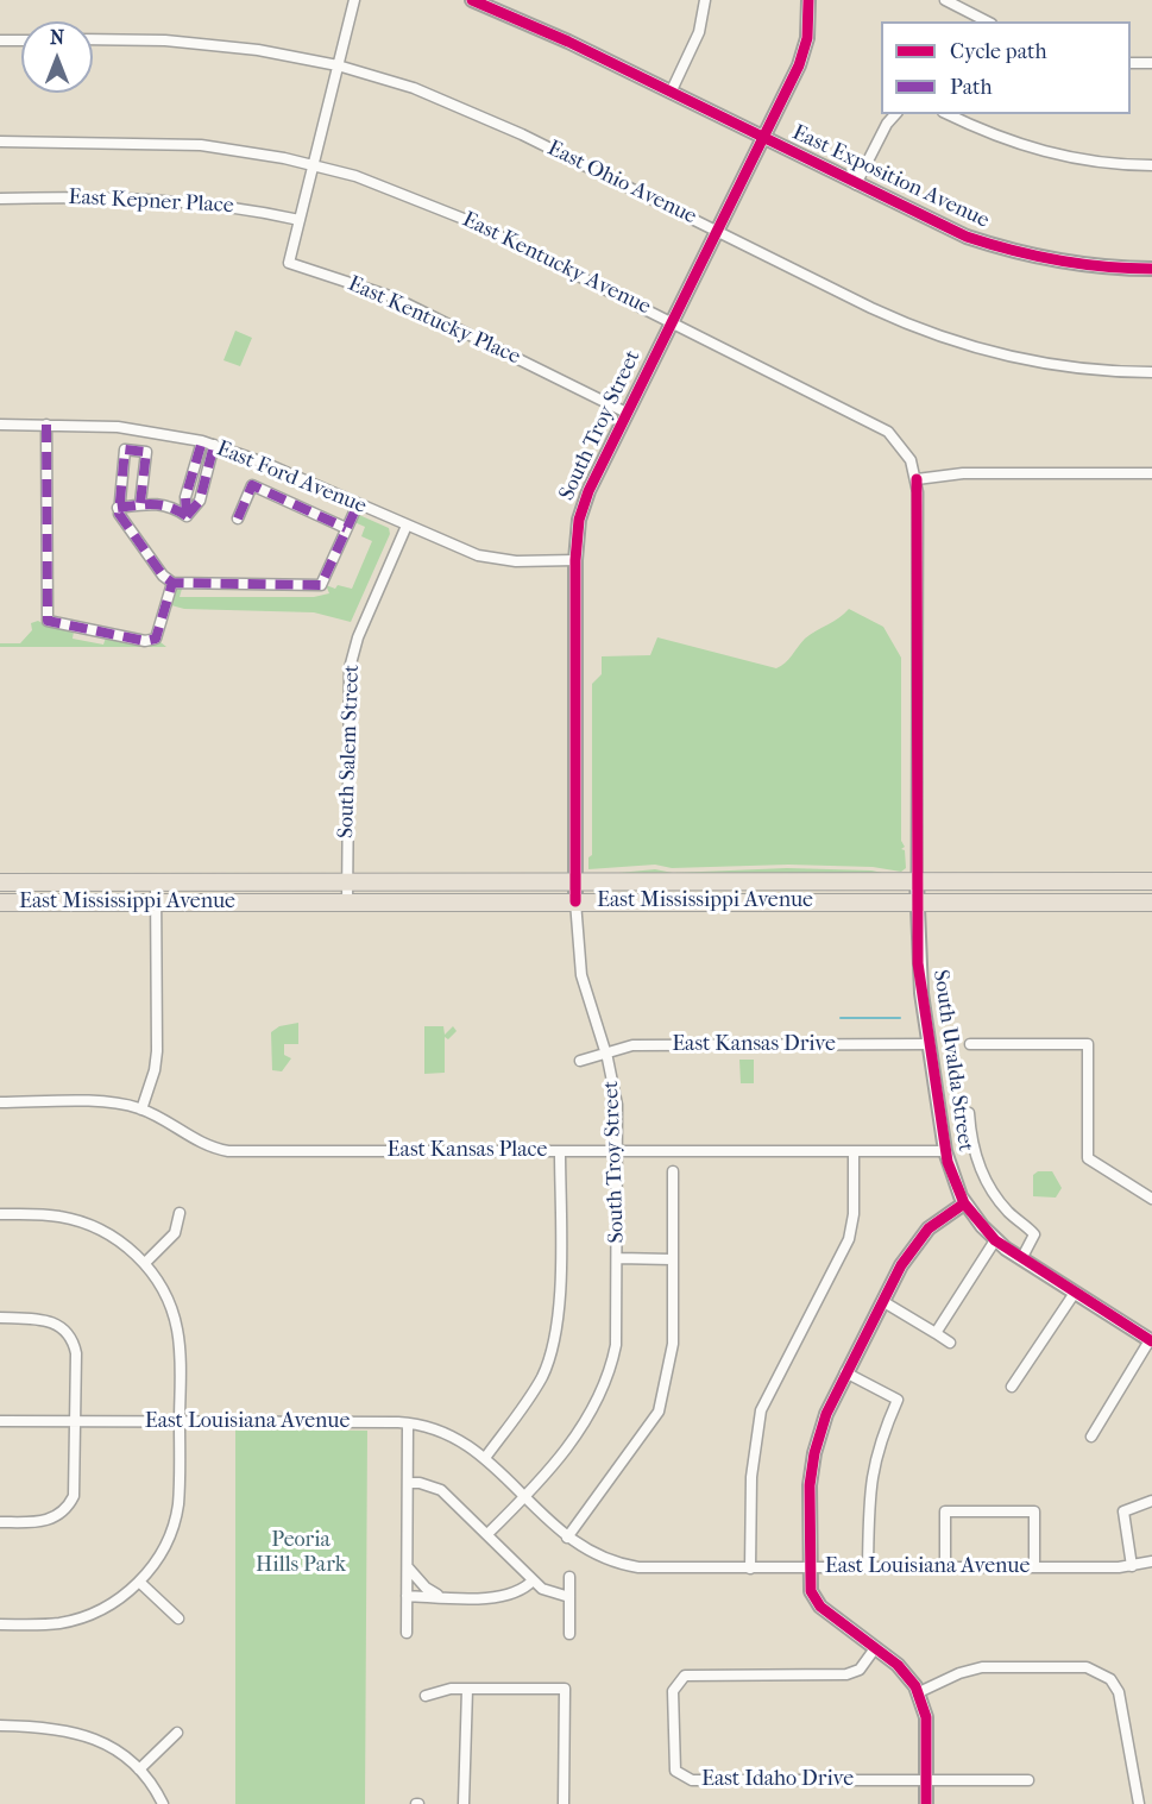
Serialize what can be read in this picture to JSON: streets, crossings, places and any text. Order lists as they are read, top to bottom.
{
  "streets": {
    "main road": ["East Mississippi Avenue"],
    "street": [
      "East Exposition Avenue",
      "East Ohio Avenue",
      "East Kepner Place",
      "East Kentucky Avenue",
      "East Kentucky Place",
      "South Troy Street",
      "East Ford Avenue",
      "South Salem Street",
      "East Kansas Drive",
      "South Uvalda Street",
      "East Kansas Place",
      "East Louisiana Avenue",
      "East Idaho Drive"
    ]
  },
  "crossings": [
    ["East Exposition Avenue", "South Troy Street"],
    ["East Ohio Avenue", "East Kentucky Place"],
    ["East Ohio Avenue", "South Troy Street"],
    ["East Kepner Place", "East Kentucky Place"],
    ["East Kentucky Avenue", "East Kentucky Place"],
    ["East Kentucky Avenue", "South Troy Street"],
    ["East Kentucky Avenue", "South Uvalda Street"],
    ["East Kentucky Place", "South Troy Street"],
    ["South Troy Street", "East Ford Avenue"],
    ["South Troy Street", "East Mississippi Avenue"],
    ["South Troy Street", "East Kansas Drive"],
    ["South Troy Street", "East Kansas Place"],
    ["South Troy Street", "East Louisiana Avenue"],
    ["East Ford Avenue", "South Salem Street"],
    ["South Salem Street", "East Mississippi Avenue"],
    ["East Mississippi Avenue", "South Uvalda Street"],
    ["East Kansas Drive", "South Uvalda Street"],
    ["South Uvalda Street", "East Kansas Place"]
  ],
  "parks": ["Peoria Hills Park"],
  "legend": ["Cycle path", "Path"],
  "north": "top"
}
